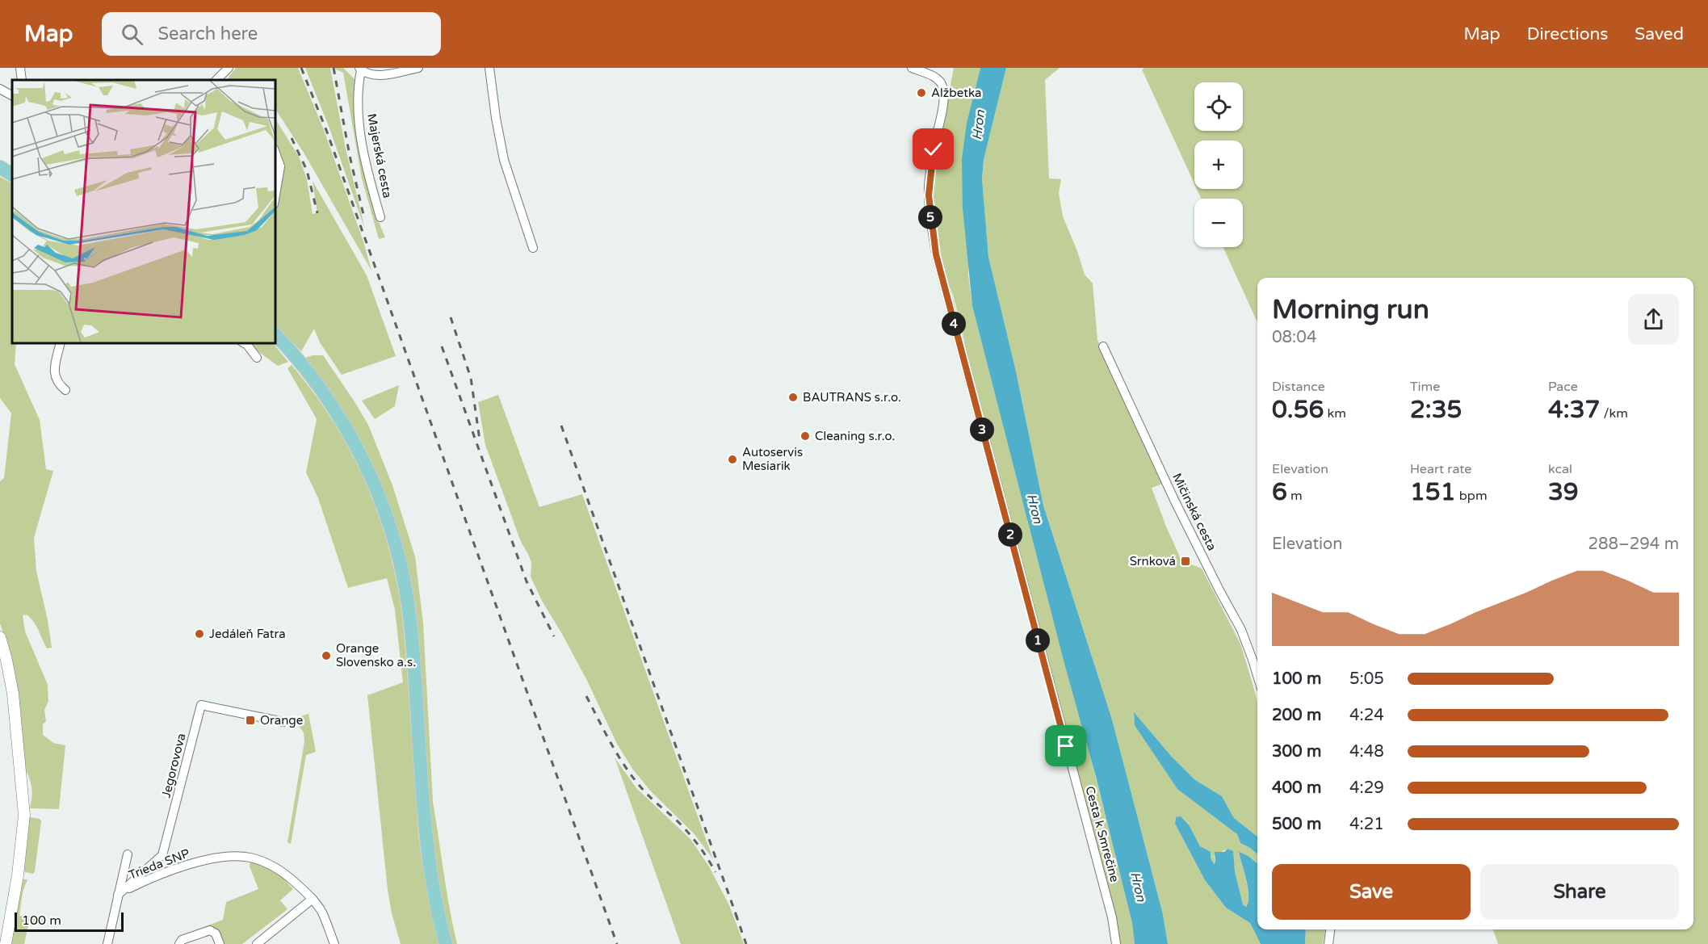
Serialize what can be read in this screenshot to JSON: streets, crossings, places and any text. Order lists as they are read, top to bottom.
{
  "streets": {
    "street": [
      "Majerská cesta",
      "Mičinská cesta",
      "Jegorovova",
      "Cesta k Smrečine",
      "Trieda SNP"
    ]
  },
  "crossings": [
    ["Jegorovova", "Trieda SNP"]
  ],
  "water": ["Hron"],
  "places": {
    "other": [
      "Alžbetka",
      "BAUTRANS s.r.o.",
      "Cleaning s.r.o.",
      "Autoservis Mesiarik",
      "Jedáleň Fatra",
      "Orange Slovensko a.s."
    ],
    "transit": ["Srnková", "Orange"]
  },
  "scale_bar": "100 m",
  "page": {
    "header": "Map",
    "search": "Search here",
    "nav": ["Map", "Directions", "Saved"],
    "map_buttons": ["+", "−"],
    "pins": [
      "5",
      "4",
      "3",
      "2",
      "1"
    ],
    "heading": ["Morning run", "08:04"],
    "stats": [
      ["Distance", "0.56 km"],
      ["Time", "2:35"],
      ["Pace", "4:37 /km"],
      ["Elevation", "6 m"],
      ["Heart rate", "151 bpm"],
      ["kcal", "39"]
    ],
    "chart": ["Elevation", "288–294 m"],
    "list": [
      {
        "name": "100 m",
        "note": "5:05"
      },
      {
        "name": "200 m",
        "note": "4:24"
      },
      {
        "name": "300 m",
        "note": "4:48"
      },
      {
        "name": "400 m",
        "note": "4:29"
      },
      {
        "name": "500 m",
        "note": "4:21"
      }
    ],
    "buttons": ["Save", "Share"],
    "scale": "100 m"
  }
}
